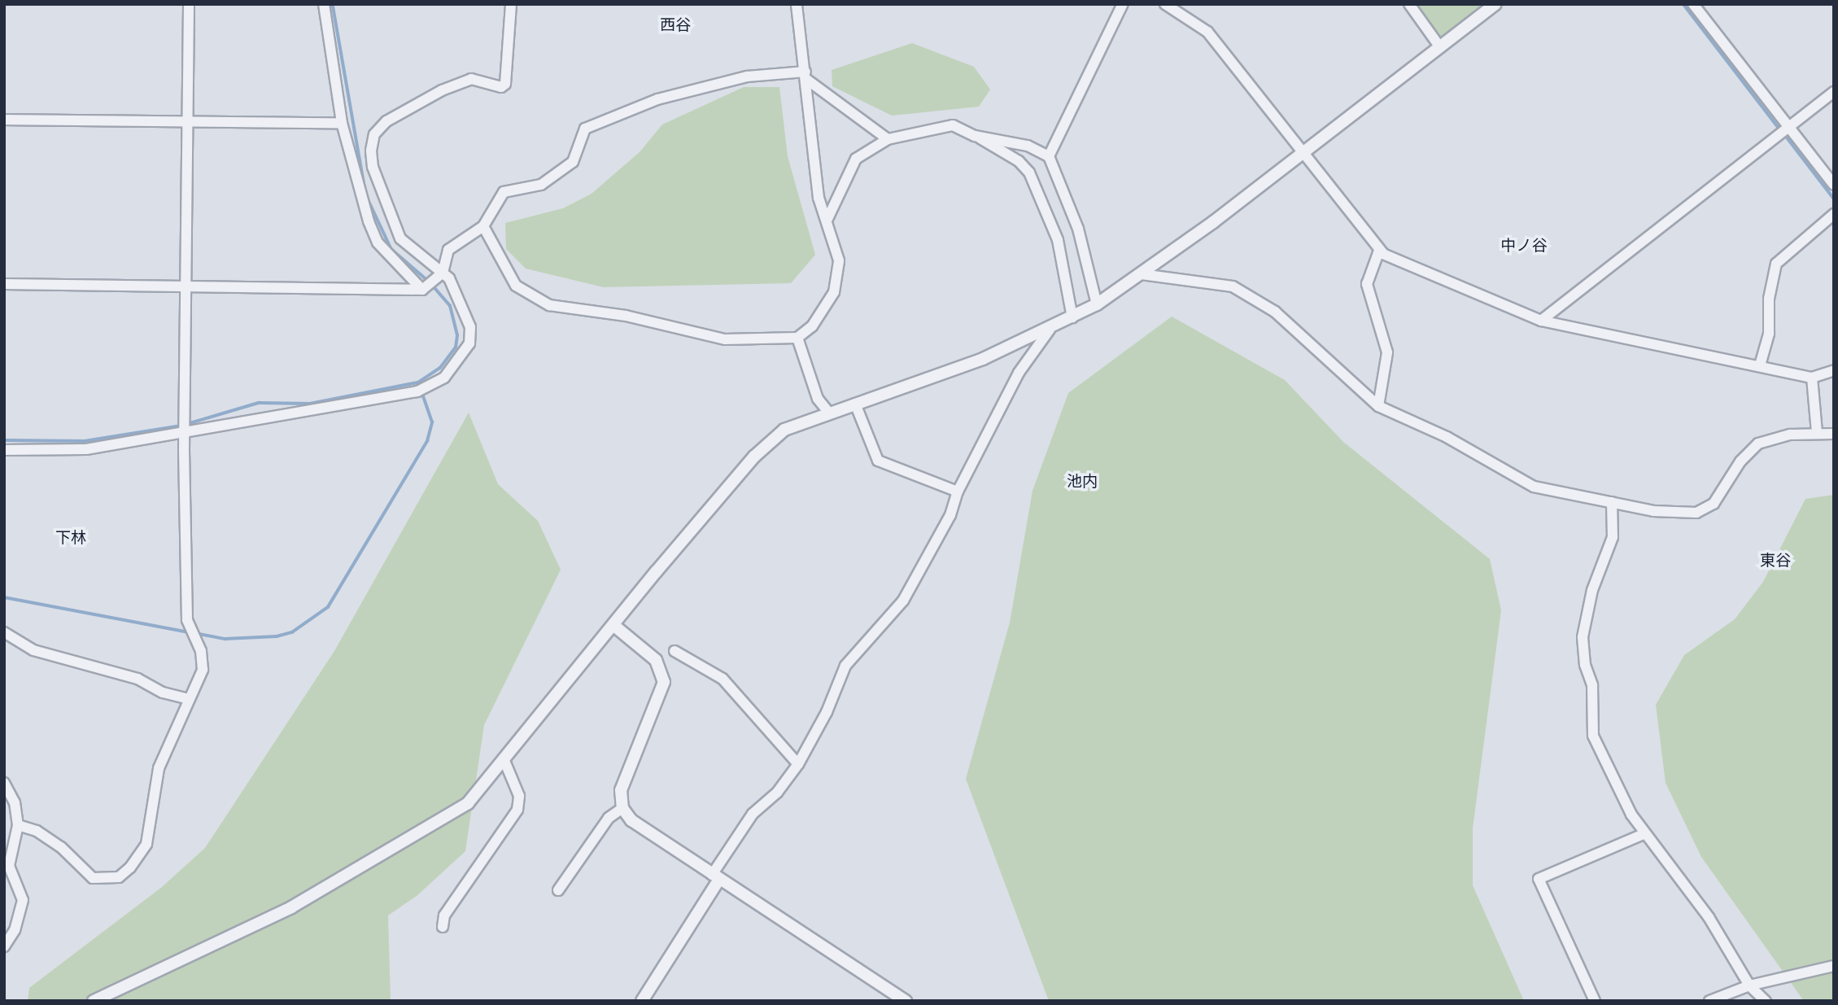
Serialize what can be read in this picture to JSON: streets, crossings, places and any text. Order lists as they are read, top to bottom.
{
  "districts": [
    "西谷",
    "中ノ谷",
    "池内",
    "下林",
    "東谷"
  ]
}
